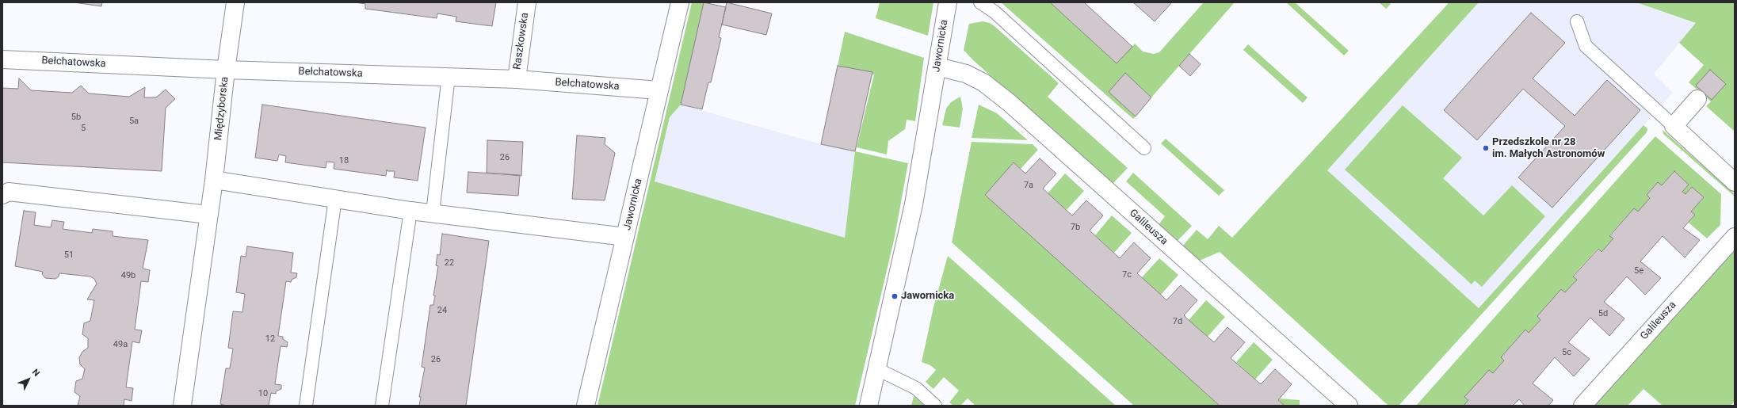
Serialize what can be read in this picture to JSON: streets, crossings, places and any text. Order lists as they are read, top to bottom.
{
  "streets": {
    "street": [
      "Raszkowska",
      "Jawornicka",
      "Bełchatowska",
      "Międzyborska",
      "Galileusza"
    ]
  },
  "crossings": [
    ["Raszkowska", "Bełchatowska"],
    ["Jawornicka", "Bełchatowska"],
    ["Jawornicka", "Galileusza"],
    ["Bełchatowska", "Międzyborska"]
  ],
  "places": ["Przedszkole nr 28 im. Małych Astronomów", "Jawornicka"],
  "house_numbers": [
    "5b",
    "5a",
    "5",
    "26",
    "18",
    "7a",
    "7b",
    "51",
    "22",
    "5e",
    "7c",
    "49b",
    "24",
    "5d",
    "7d",
    "12",
    "49a",
    "5c",
    "26",
    "10"
  ],
  "north": "top right"
}
